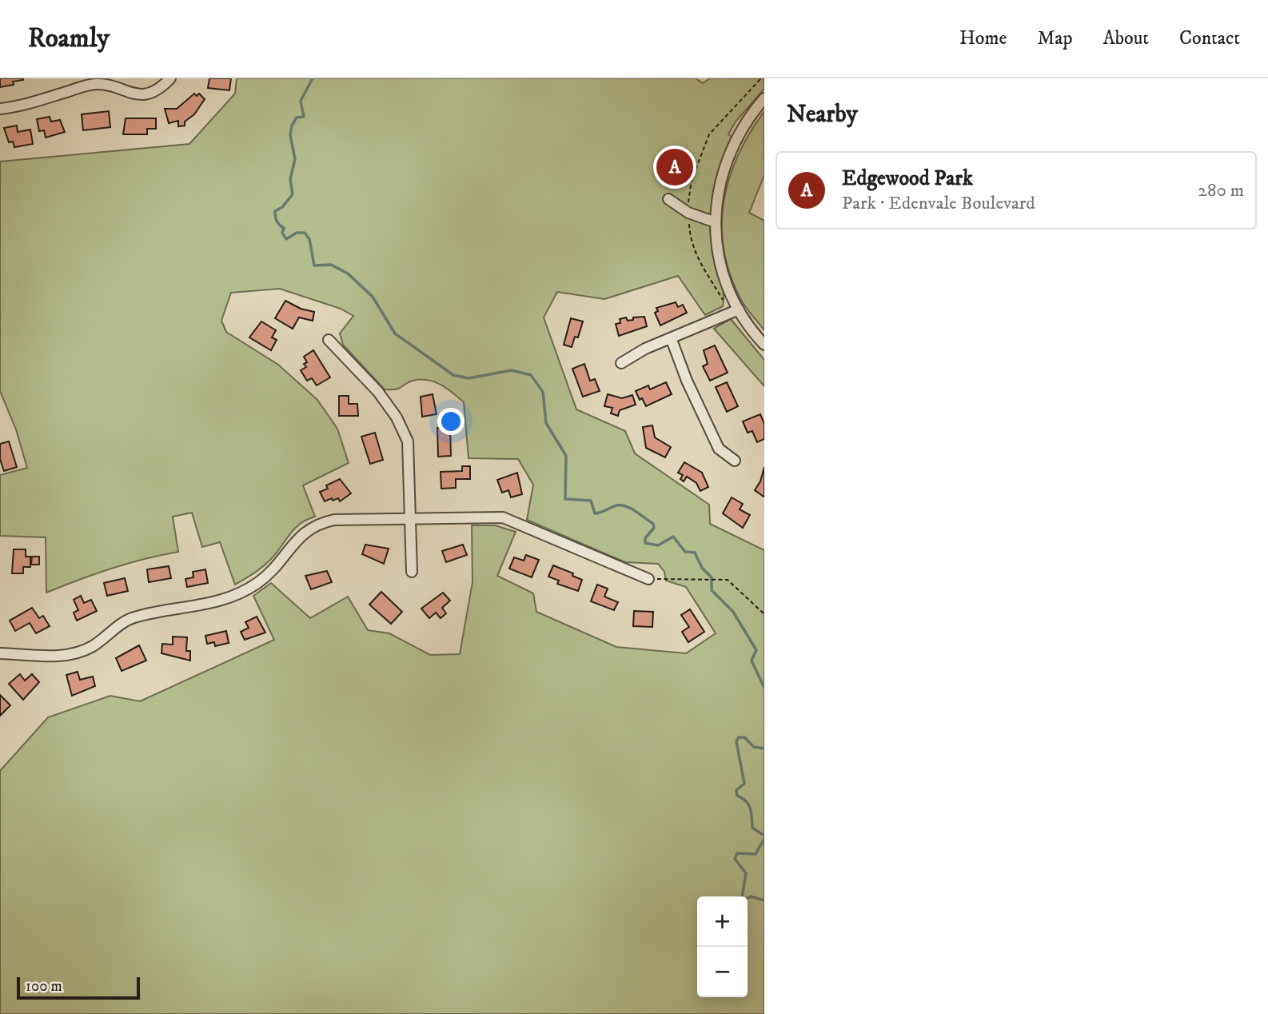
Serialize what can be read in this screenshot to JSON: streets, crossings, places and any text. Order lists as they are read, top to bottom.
{
  "scale_bar": "100 m",
  "page": {
    "header": "Roamly",
    "nav": [
      "Home",
      "Map",
      "About",
      "Contact"
    ],
    "heading": "Nearby",
    "pins": "A",
    "list": [
      {
        "mark": "A",
        "name": "Edgewood Park",
        "note": "Park · Edenvale Boulevard",
        "value": "280 m"
      }
    ],
    "map_buttons": ["+", "−"],
    "scale": "100 m"
  }
}
